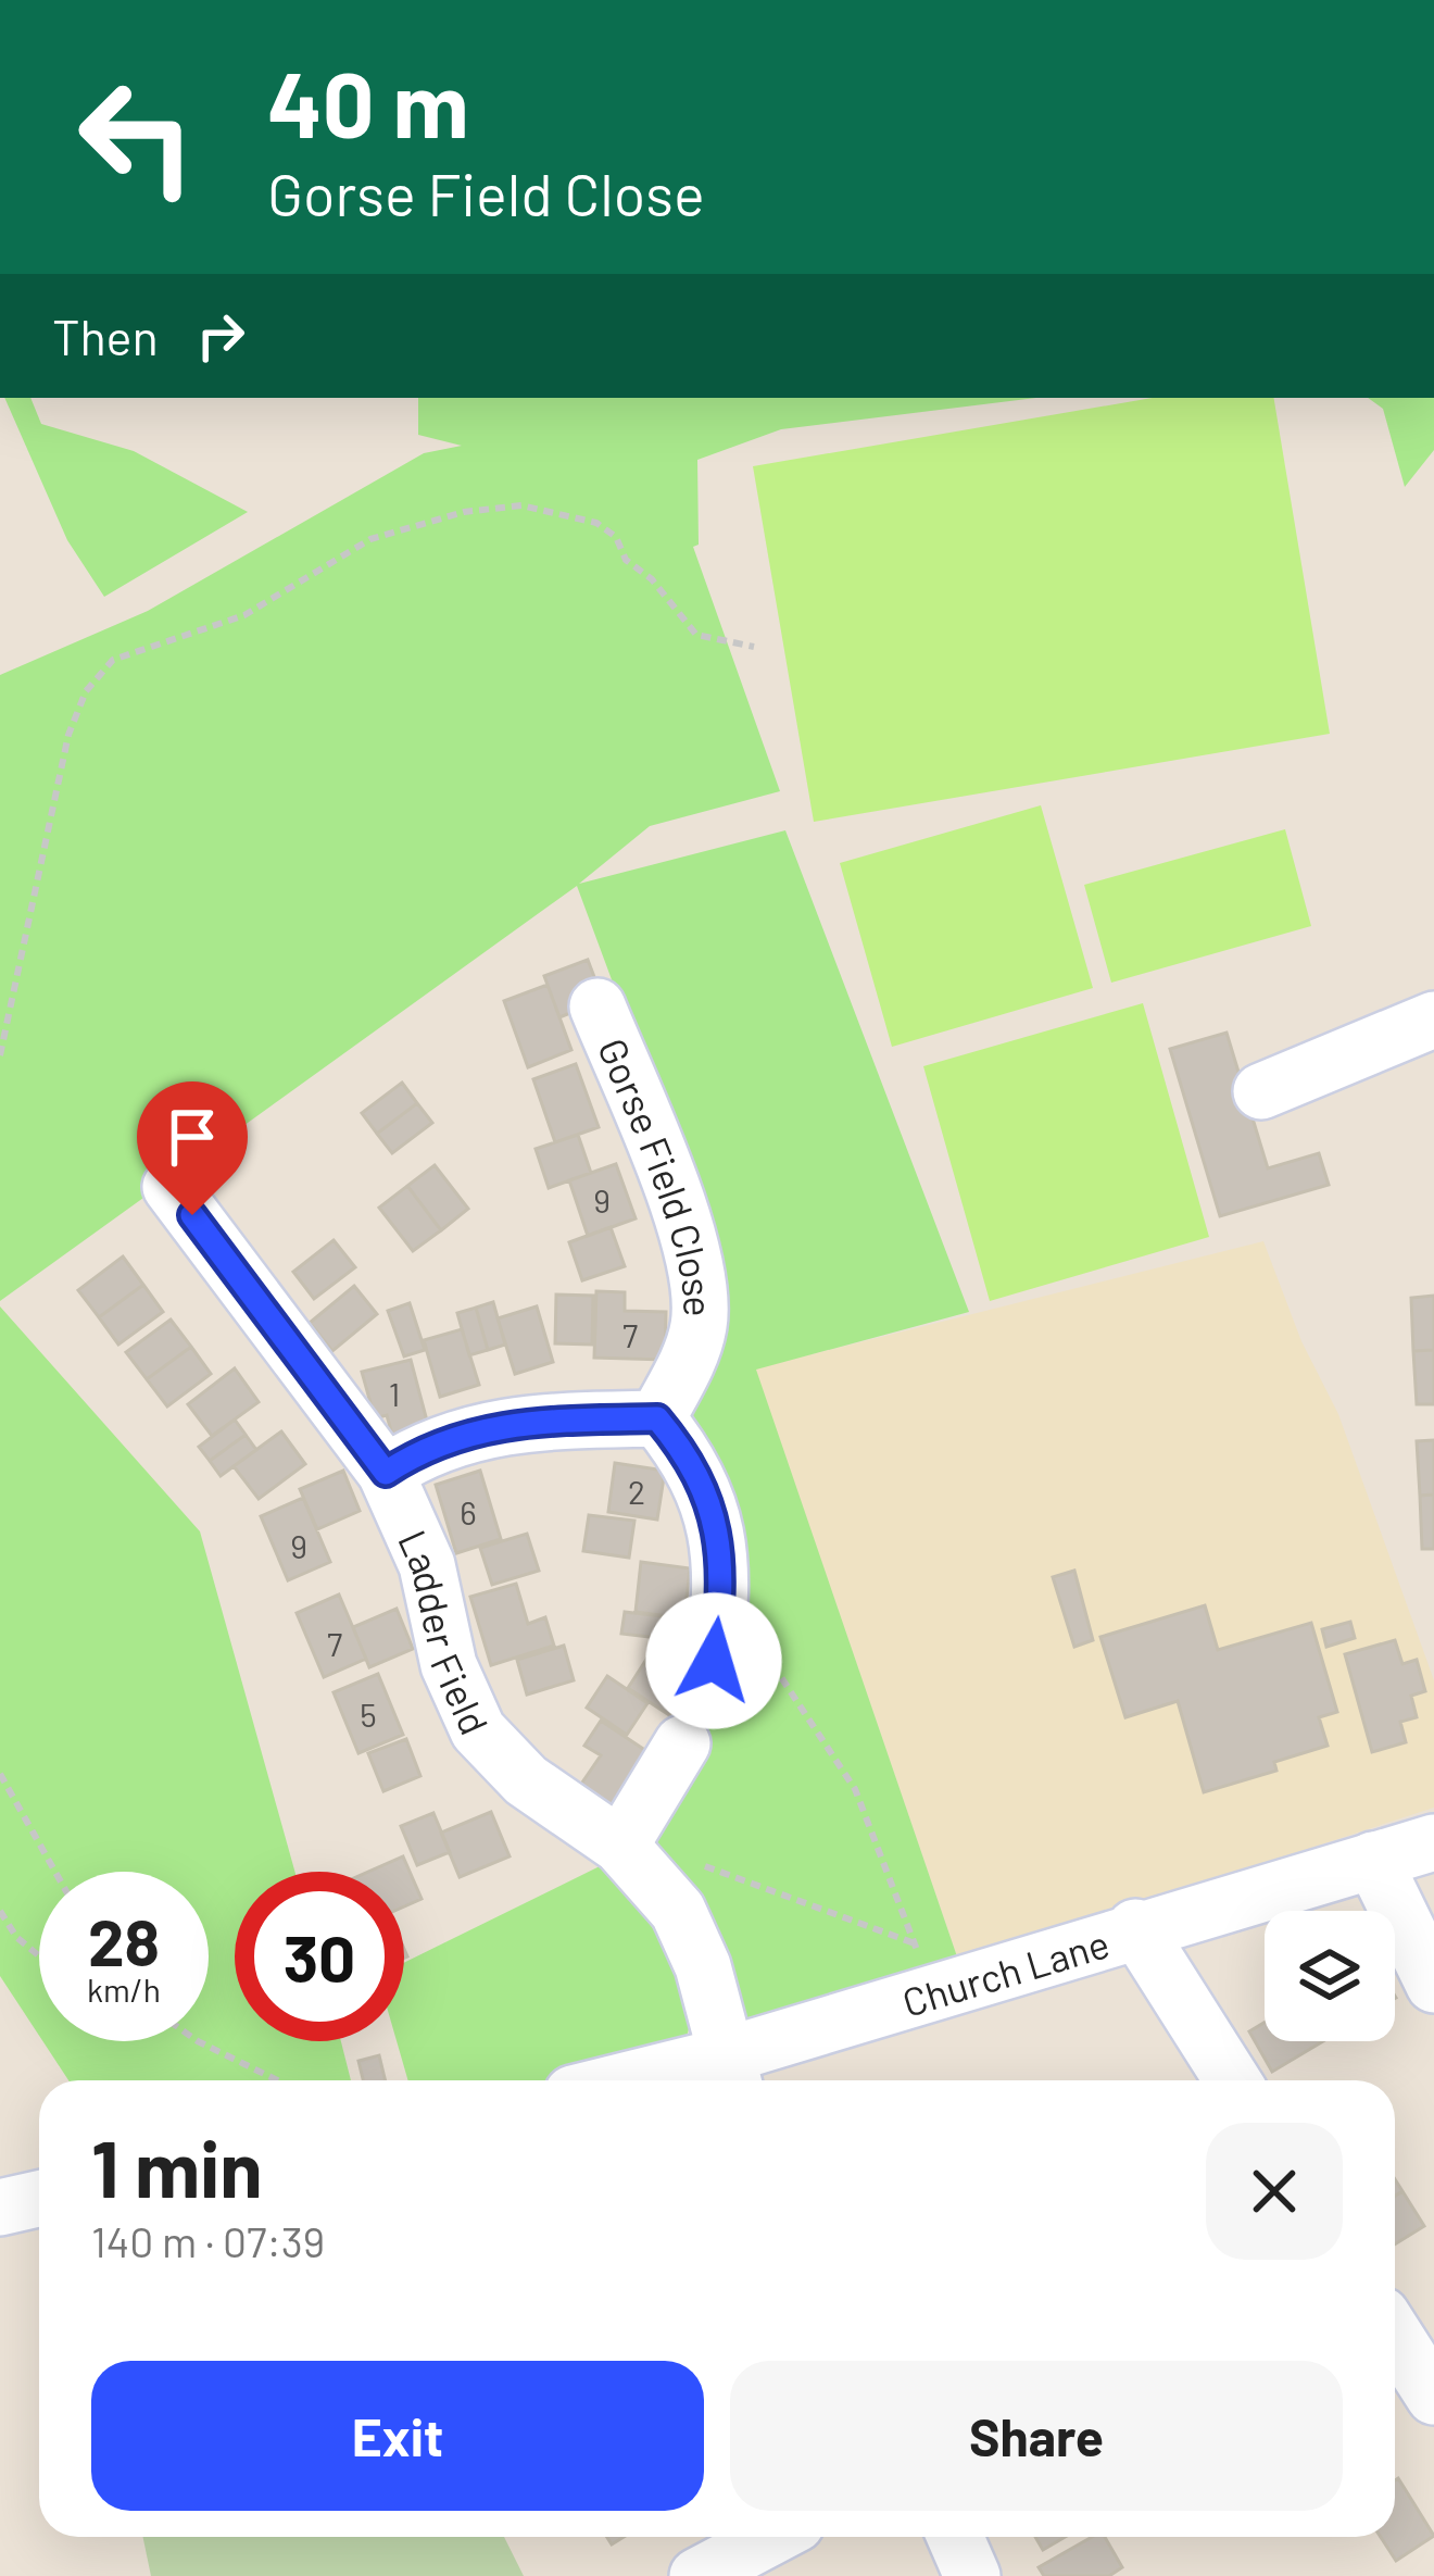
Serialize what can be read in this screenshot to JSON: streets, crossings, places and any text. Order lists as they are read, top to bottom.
{
  "streets": {
    "street": ["Gorse Field Close", "Ladder Field", "Church Lane"]
  },
  "crossings": [
    ["Ladder Field", "Church Lane"]
  ],
  "house_numbers": [
    "9",
    "7",
    "1",
    "2",
    "6",
    "9",
    "7",
    "5"
  ],
  "page": {
    "turn": ["40 m", "Gorse Field Close"],
    "then": "Then",
    "speed": "28 km/h",
    "limit": "30",
    "heading": ["1 min", "140 m · 07:39"],
    "buttons": ["Exit", "Share"]
  }
}
